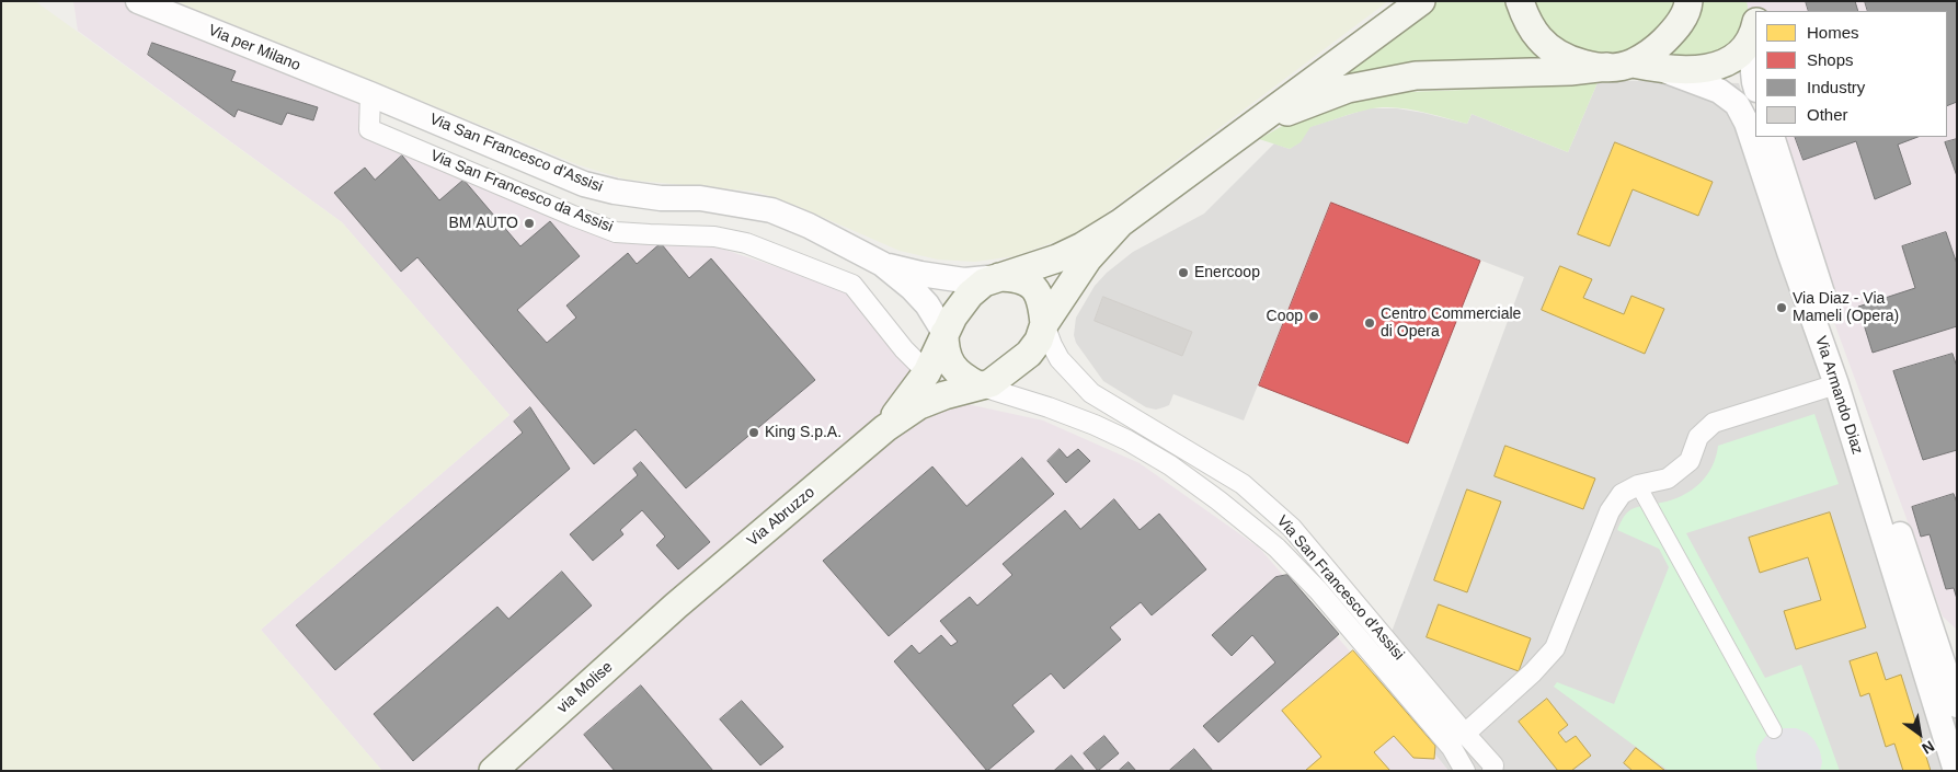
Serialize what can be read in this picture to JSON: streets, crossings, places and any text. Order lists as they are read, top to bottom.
{
  "streets": {
    "main road": ["Via Armando Diaz", "Via Abruzzo", "via Molise"],
    "street": ["Via per Milano", "Via San Francesco d'Assisi", "Via San Francesco da Assisi"]
  },
  "crossings": [
    ["Via per Milano", "Via San Francesco d'Assisi"],
    ["Via per Milano", "Via San Francesco da Assisi"],
    ["Via San Francesco d'Assisi", "Via San Francesco da Assisi"],
    ["Via San Francesco d'Assisi", "Via Abruzzo"],
    ["Via San Francesco da Assisi", "Via Abruzzo"],
    ["Via Abruzzo", "via Molise"]
  ],
  "places": [
    "BM AUTO",
    "Enercoop",
    "Via Diaz - Via Mameli (Opera)",
    "Coop",
    "Centro Commerciale di Opera",
    "King S.p.A."
  ],
  "legend": [
    "Homes",
    "Shops",
    "Industry",
    "Other"
  ],
  "north": "bottom right"
}
